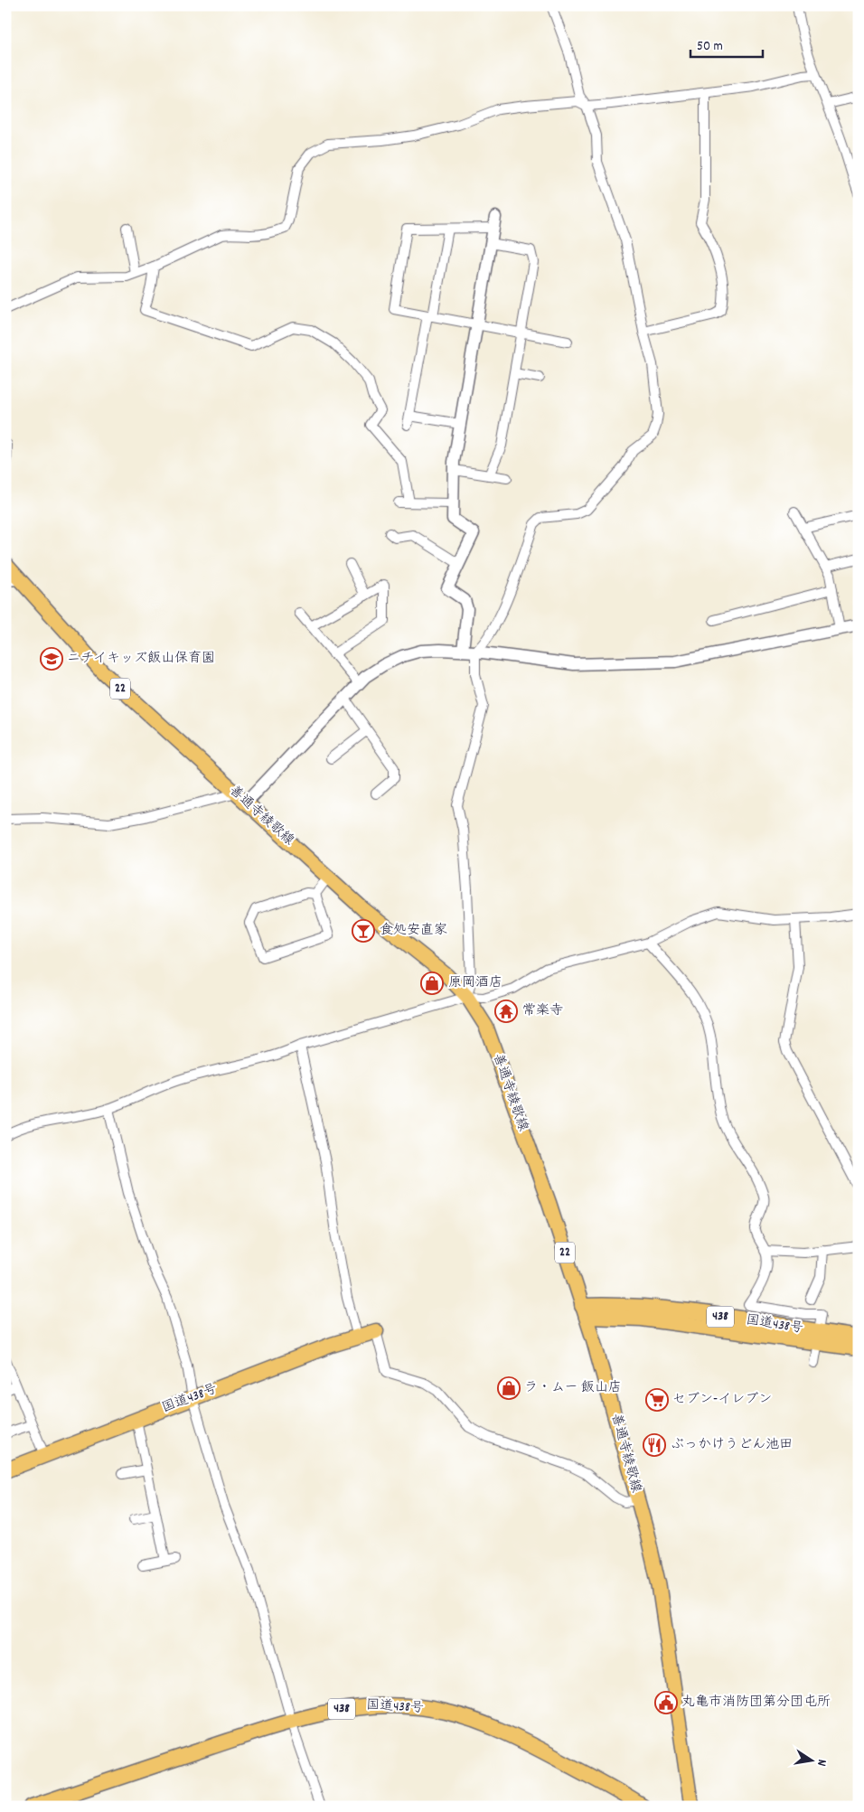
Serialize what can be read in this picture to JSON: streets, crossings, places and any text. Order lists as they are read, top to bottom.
{
  "streets": {
    "highway": ["438", "国道438号"],
    "main road": ["22", "善通寺綾歌線"]
  },
  "crossings": [
    ["善通寺綾歌線", "国道438号"]
  ],
  "places": {
    "school or university": ["ニチイキッズ飯山保育園"],
    "bar": ["食処安直家"],
    "shop": ["原岡酒店", "ラ・ムー 飯山店"],
    "temple": ["常楽寺"],
    "supermarket": ["セブン-イレブン"],
    "restaurant": ["ぶっかけうどん池田"],
    "public building": ["丸亀市消防団第分団屯所"]
  },
  "scale_bar": "50 m",
  "north": "right"
}
